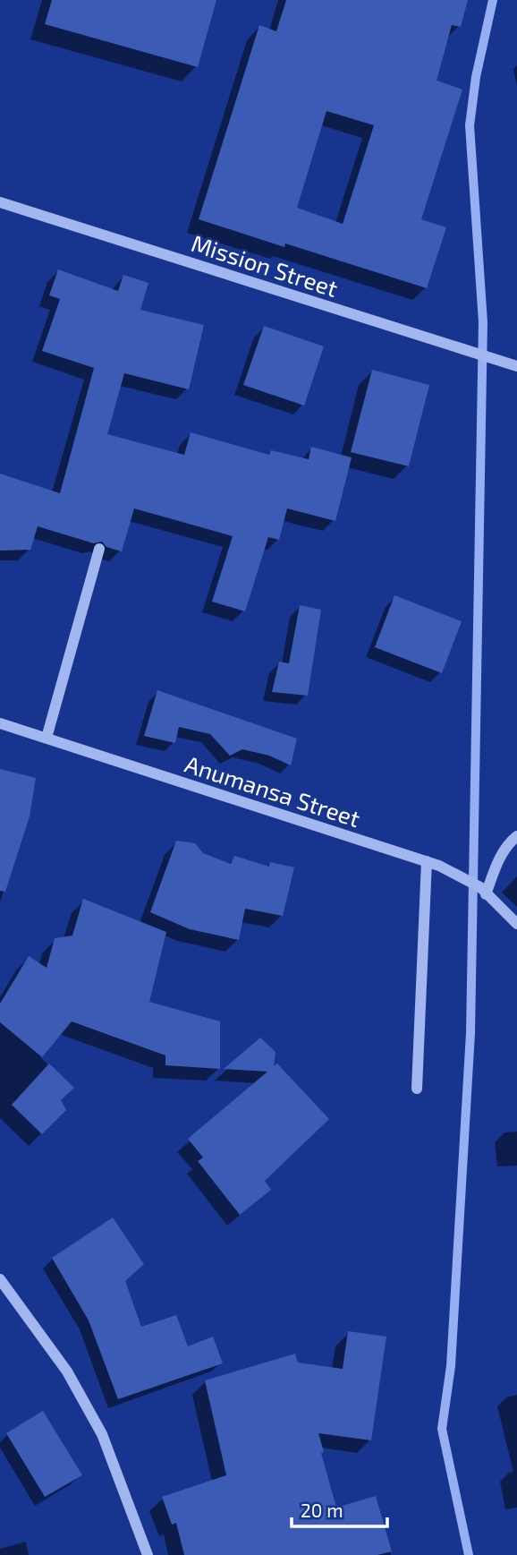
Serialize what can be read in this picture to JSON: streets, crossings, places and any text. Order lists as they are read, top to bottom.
{
  "streets": {
    "street": ["Mission Street", "Anumansa Street"]
  },
  "scale_bar": "20 m"
}
